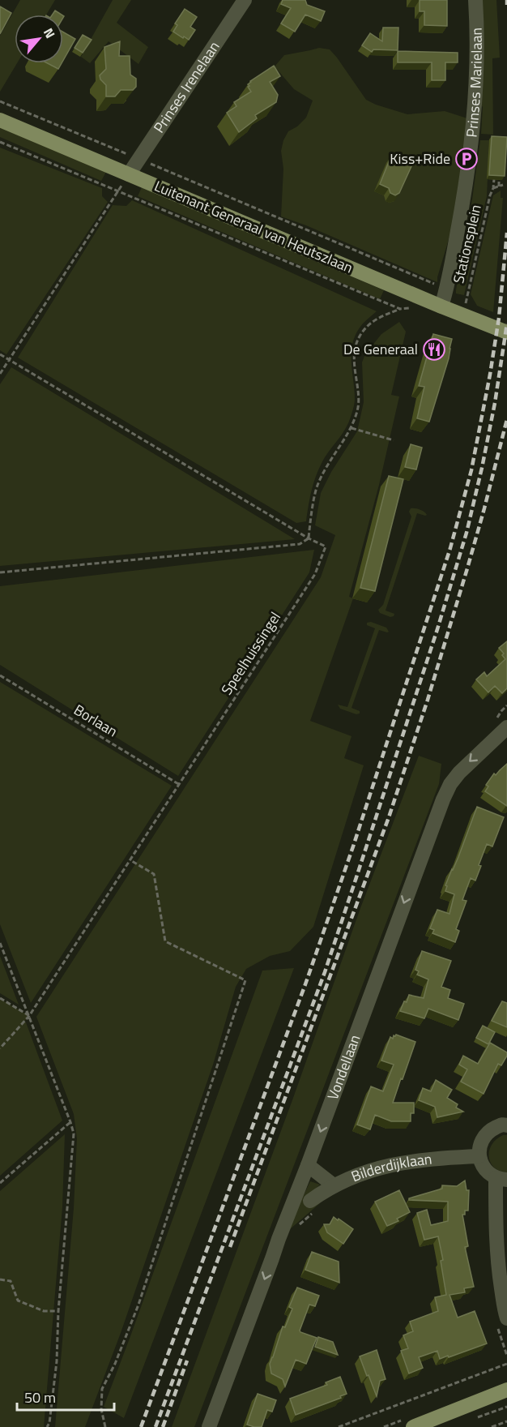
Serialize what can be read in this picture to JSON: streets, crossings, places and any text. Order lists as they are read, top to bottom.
{
  "streets": {
    "main road": ["Luitenant Generaal van Heutszlaan"],
    "street": [
      "Prinses Marielaan",
      "Prinses Irenelaan",
      "Vondellaan",
      "Bilderdijklaan"
    ],
    "path": ["Stationsplein", "Speelhuissingel", "Borlaan"]
  },
  "crossings": [
    ["Prinses Marielaan", "Luitenant Generaal van Heutszlaan"],
    ["Prinses Irenelaan", "Luitenant Generaal van Heutszlaan"],
    ["Speelhuissingel", "Borlaan"]
  ],
  "one_way": ["Vondellaan"],
  "places": {
    "parking": ["Kiss+Ride"],
    "restaurant": ["De Generaal"]
  },
  "scale_bar": "50 m",
  "north": "top right"
}
